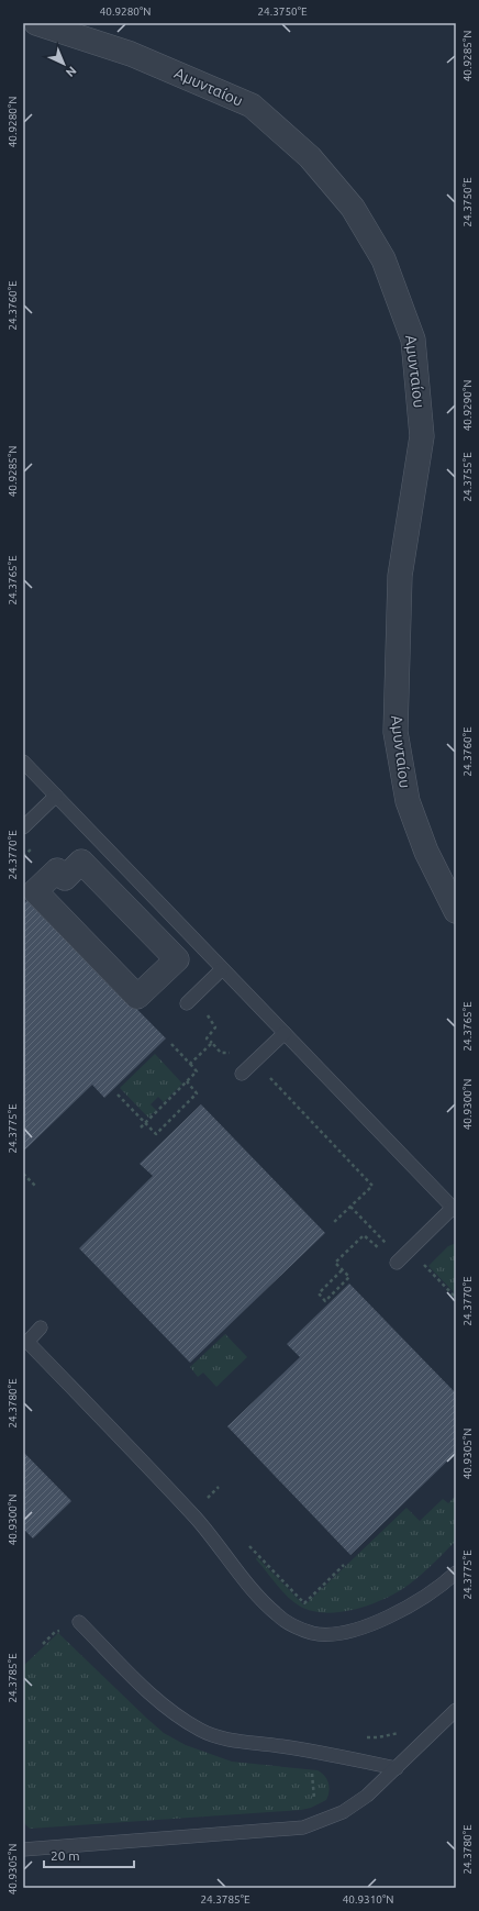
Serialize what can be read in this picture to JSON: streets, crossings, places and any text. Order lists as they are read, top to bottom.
{
  "streets": {
    "street": ["Αμυνταίου"]
  },
  "scale_bar": "20 m",
  "north": "bottom right",
  "coordinates": [
    "40.9280°N",
    "24.3750°E",
    "40.9285°N",
    "24.3760°E",
    "40.9290°N",
    "24.3755°E",
    "24.3765°E",
    "24.3770°E",
    "40.9300°N",
    "24.3775°E",
    "24.3780°E",
    "40.9305°N",
    "24.3785°E",
    "40.9310°N"
  ]
}
